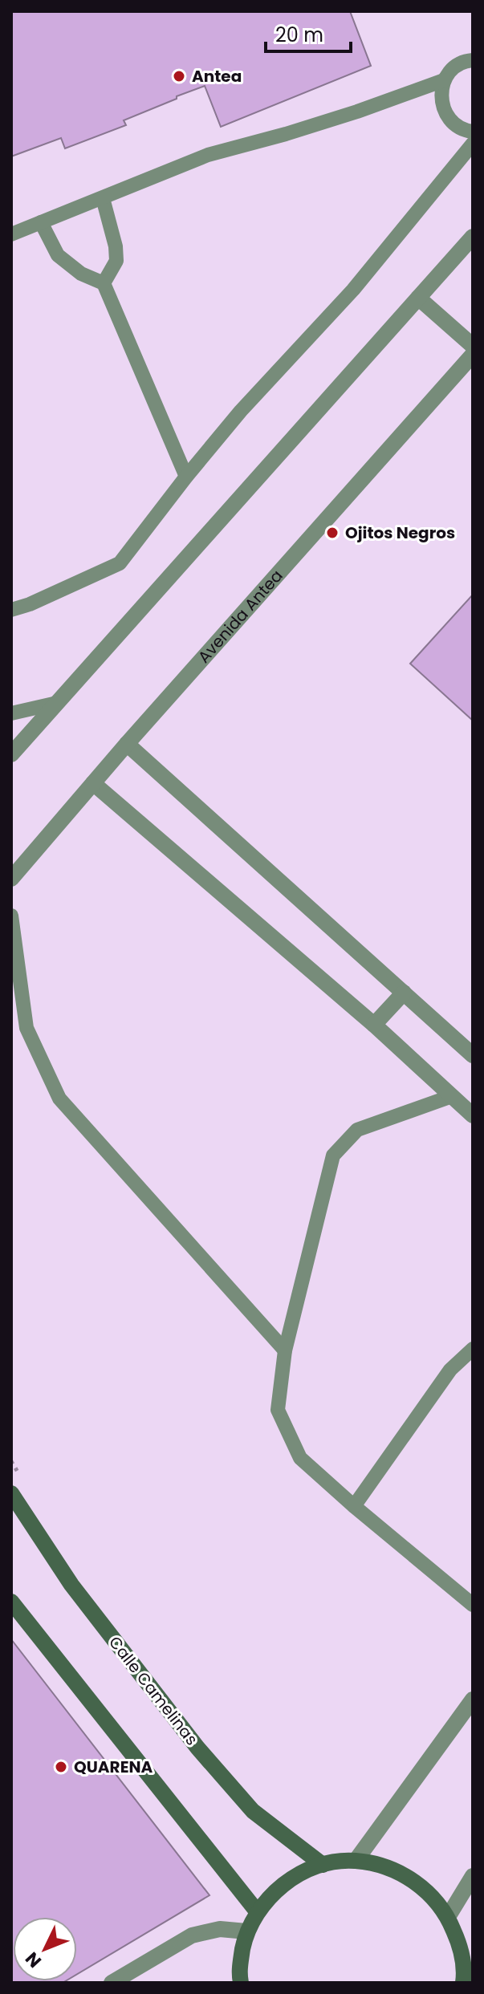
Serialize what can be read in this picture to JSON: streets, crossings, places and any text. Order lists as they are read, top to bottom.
{
  "streets": {
    "main road": ["Calle Camelinas"],
    "street": ["Avenida Antea"]
  },
  "places": ["Antea", "Ojitos Negros", "QUARENA"],
  "scale_bar": "20 m",
  "north": "bottom left"
}
